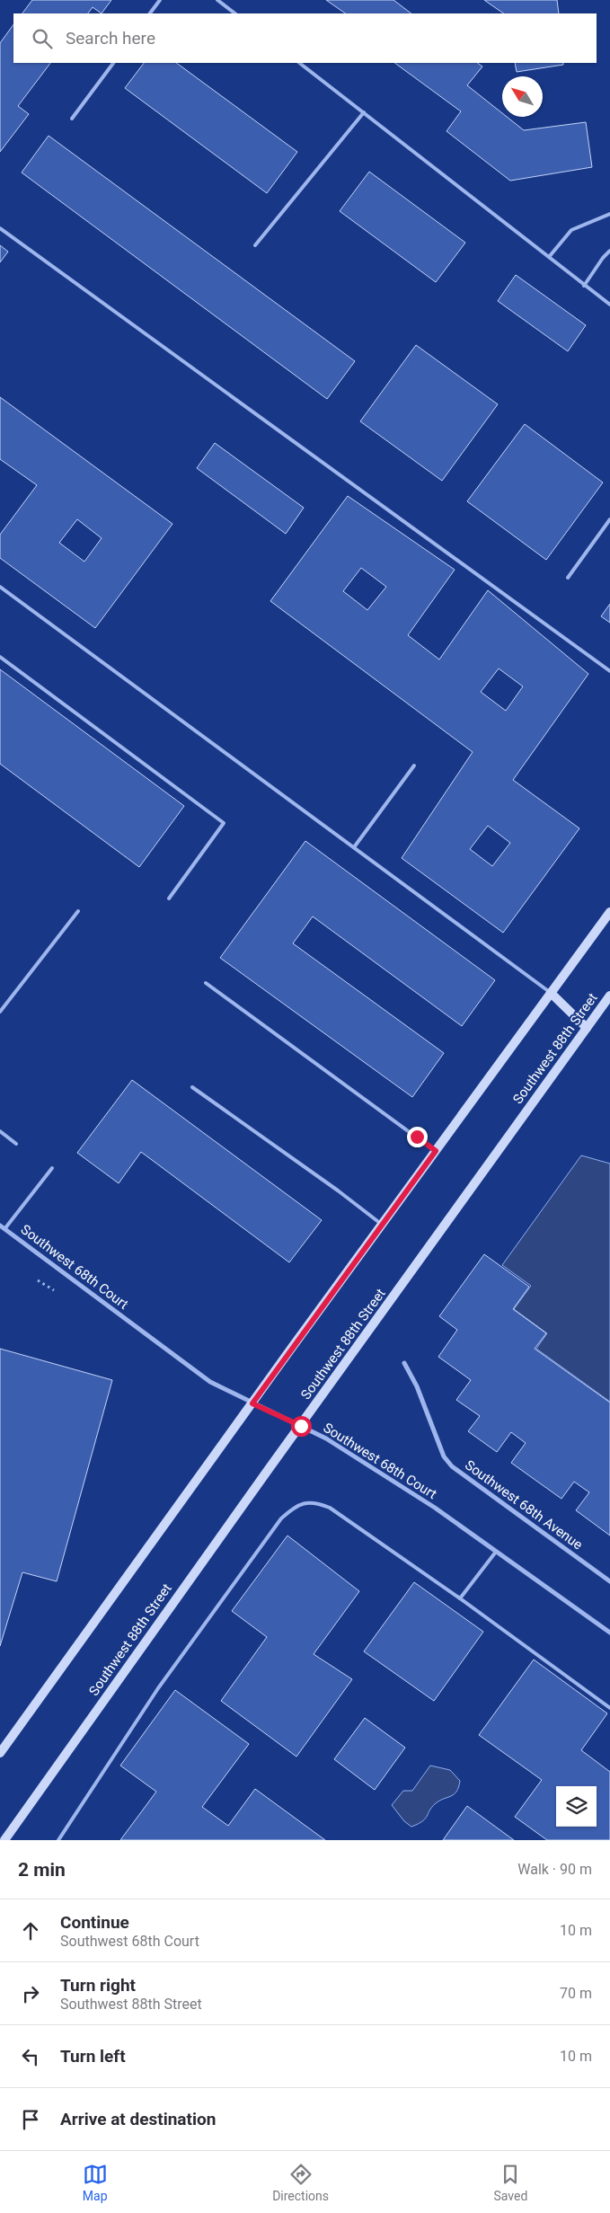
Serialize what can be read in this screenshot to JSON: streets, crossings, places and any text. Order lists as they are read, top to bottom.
{
  "streets": {
    "street": ["Southwest 88th Street", "Southwest 68th Court", "Southwest 68th Avenue"]
  },
  "crossings": [
    ["Southwest 88th Street", "Southwest 68th Court"]
  ],
  "north": "top left",
  "page": {
    "search": "Search here",
    "heading": ["2 min", "Walk · 90 m"],
    "list": [
      ["Continue", "Southwest 68th Court", "10 m"],
      ["Turn right", "Southwest 88th Street", "70 m"],
      ["Turn left", "10 m"],
      "Arrive at destination"
    ],
    "nav": ["Map", "Directions", "Saved"]
  }
}
